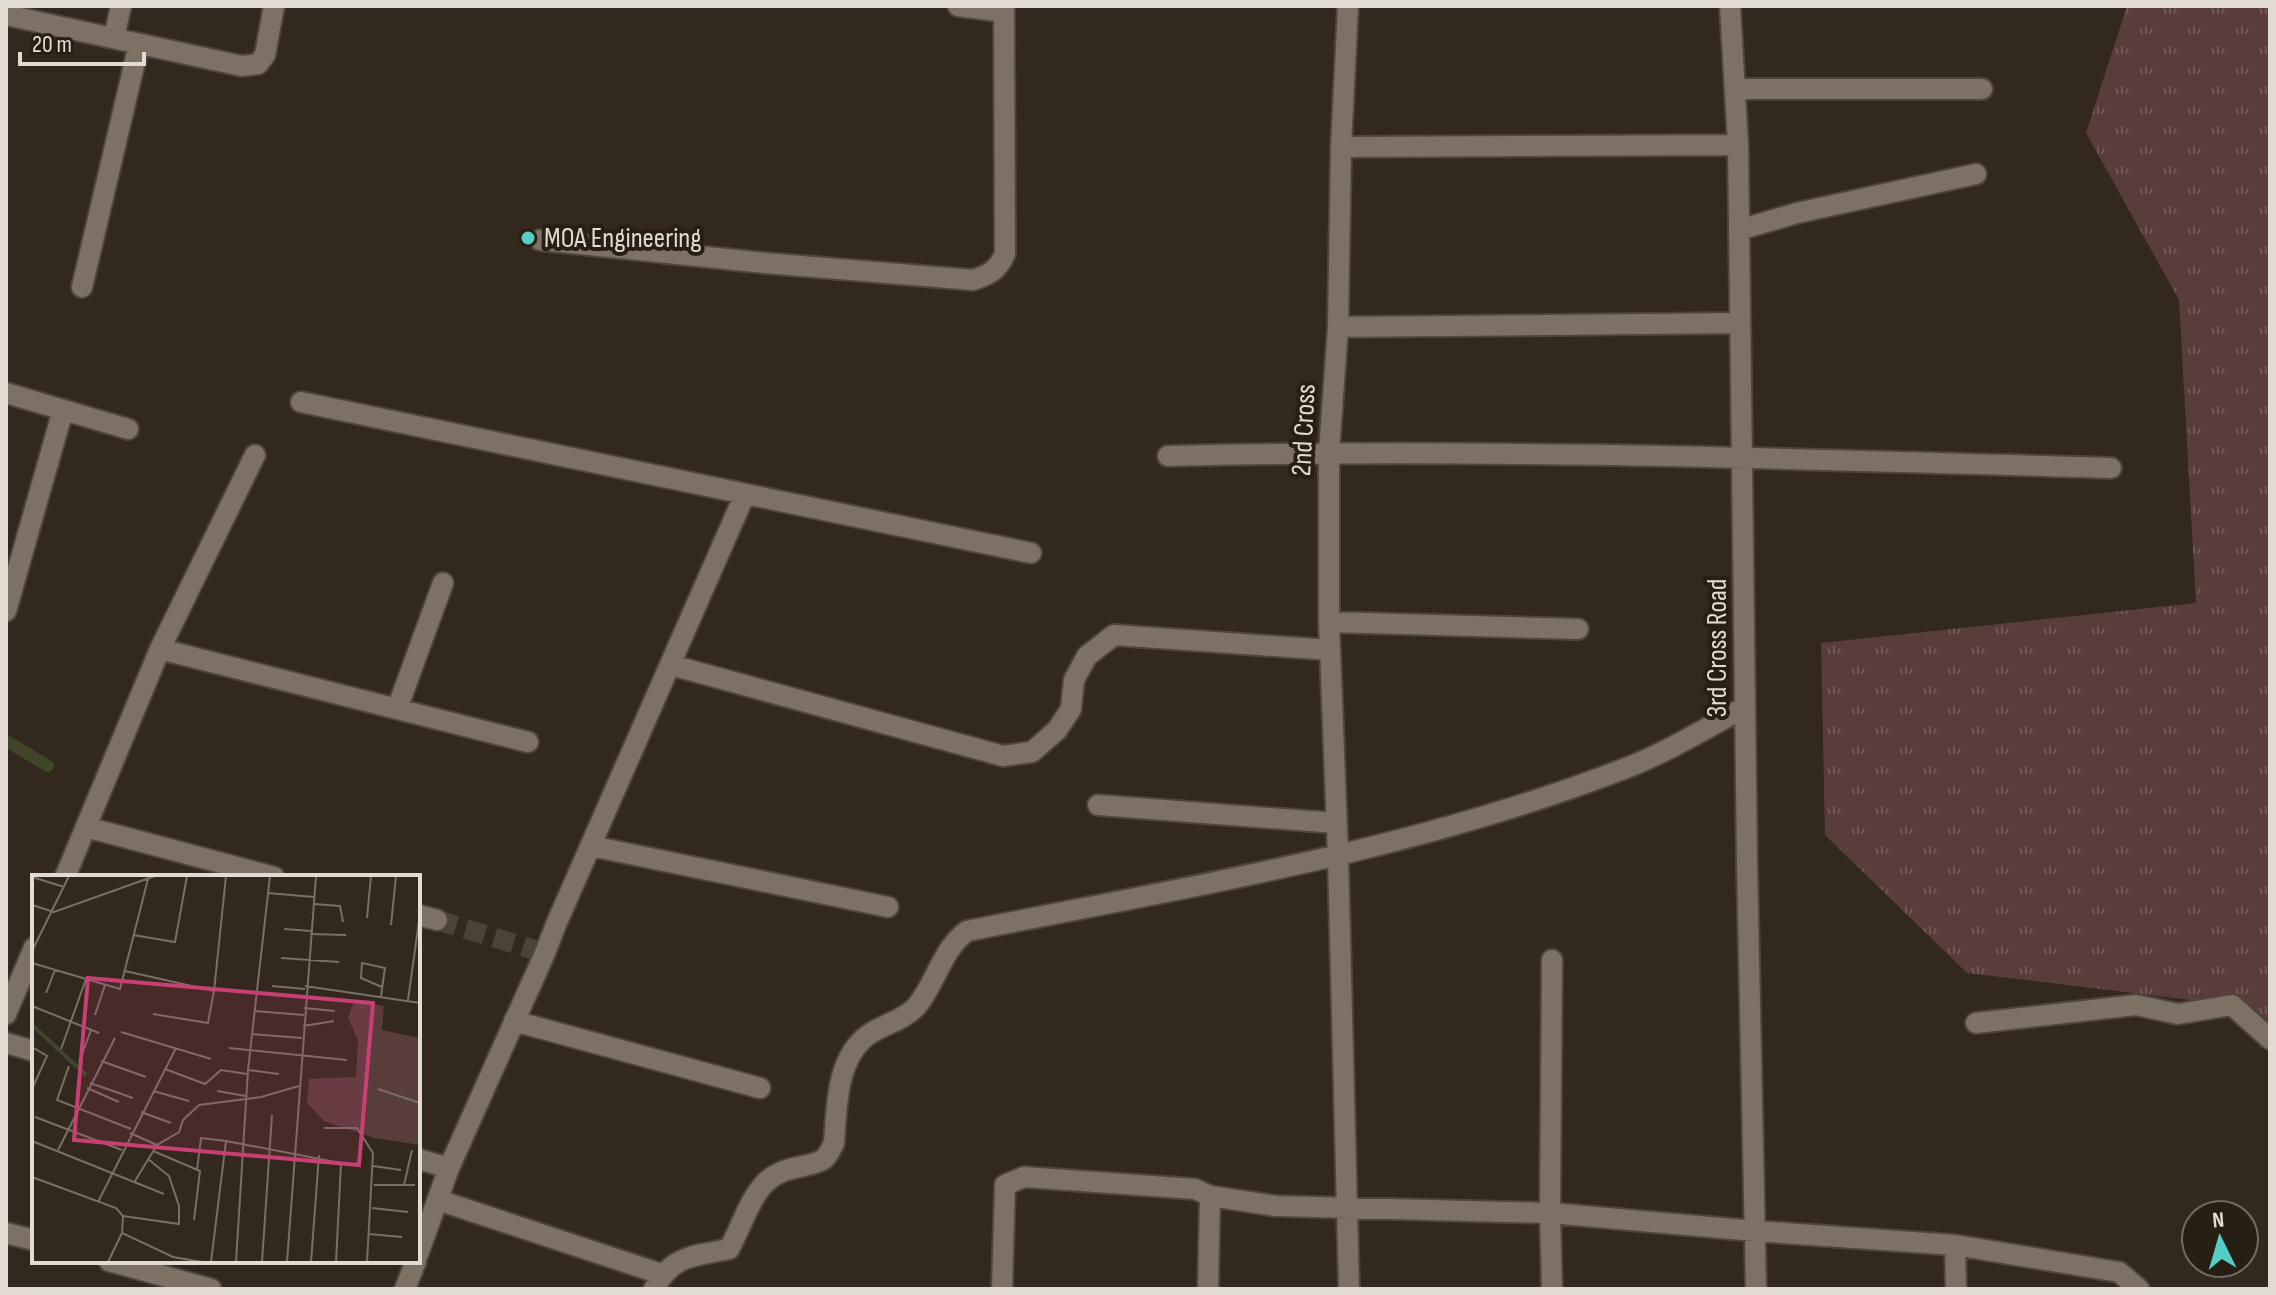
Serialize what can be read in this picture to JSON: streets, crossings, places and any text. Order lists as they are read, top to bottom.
{
  "streets": {
    "street": ["2nd Cross", "3rd Cross Road"]
  },
  "places": ["MOA Engineering"],
  "scale_bar": "20 m",
  "north": "top"
}
